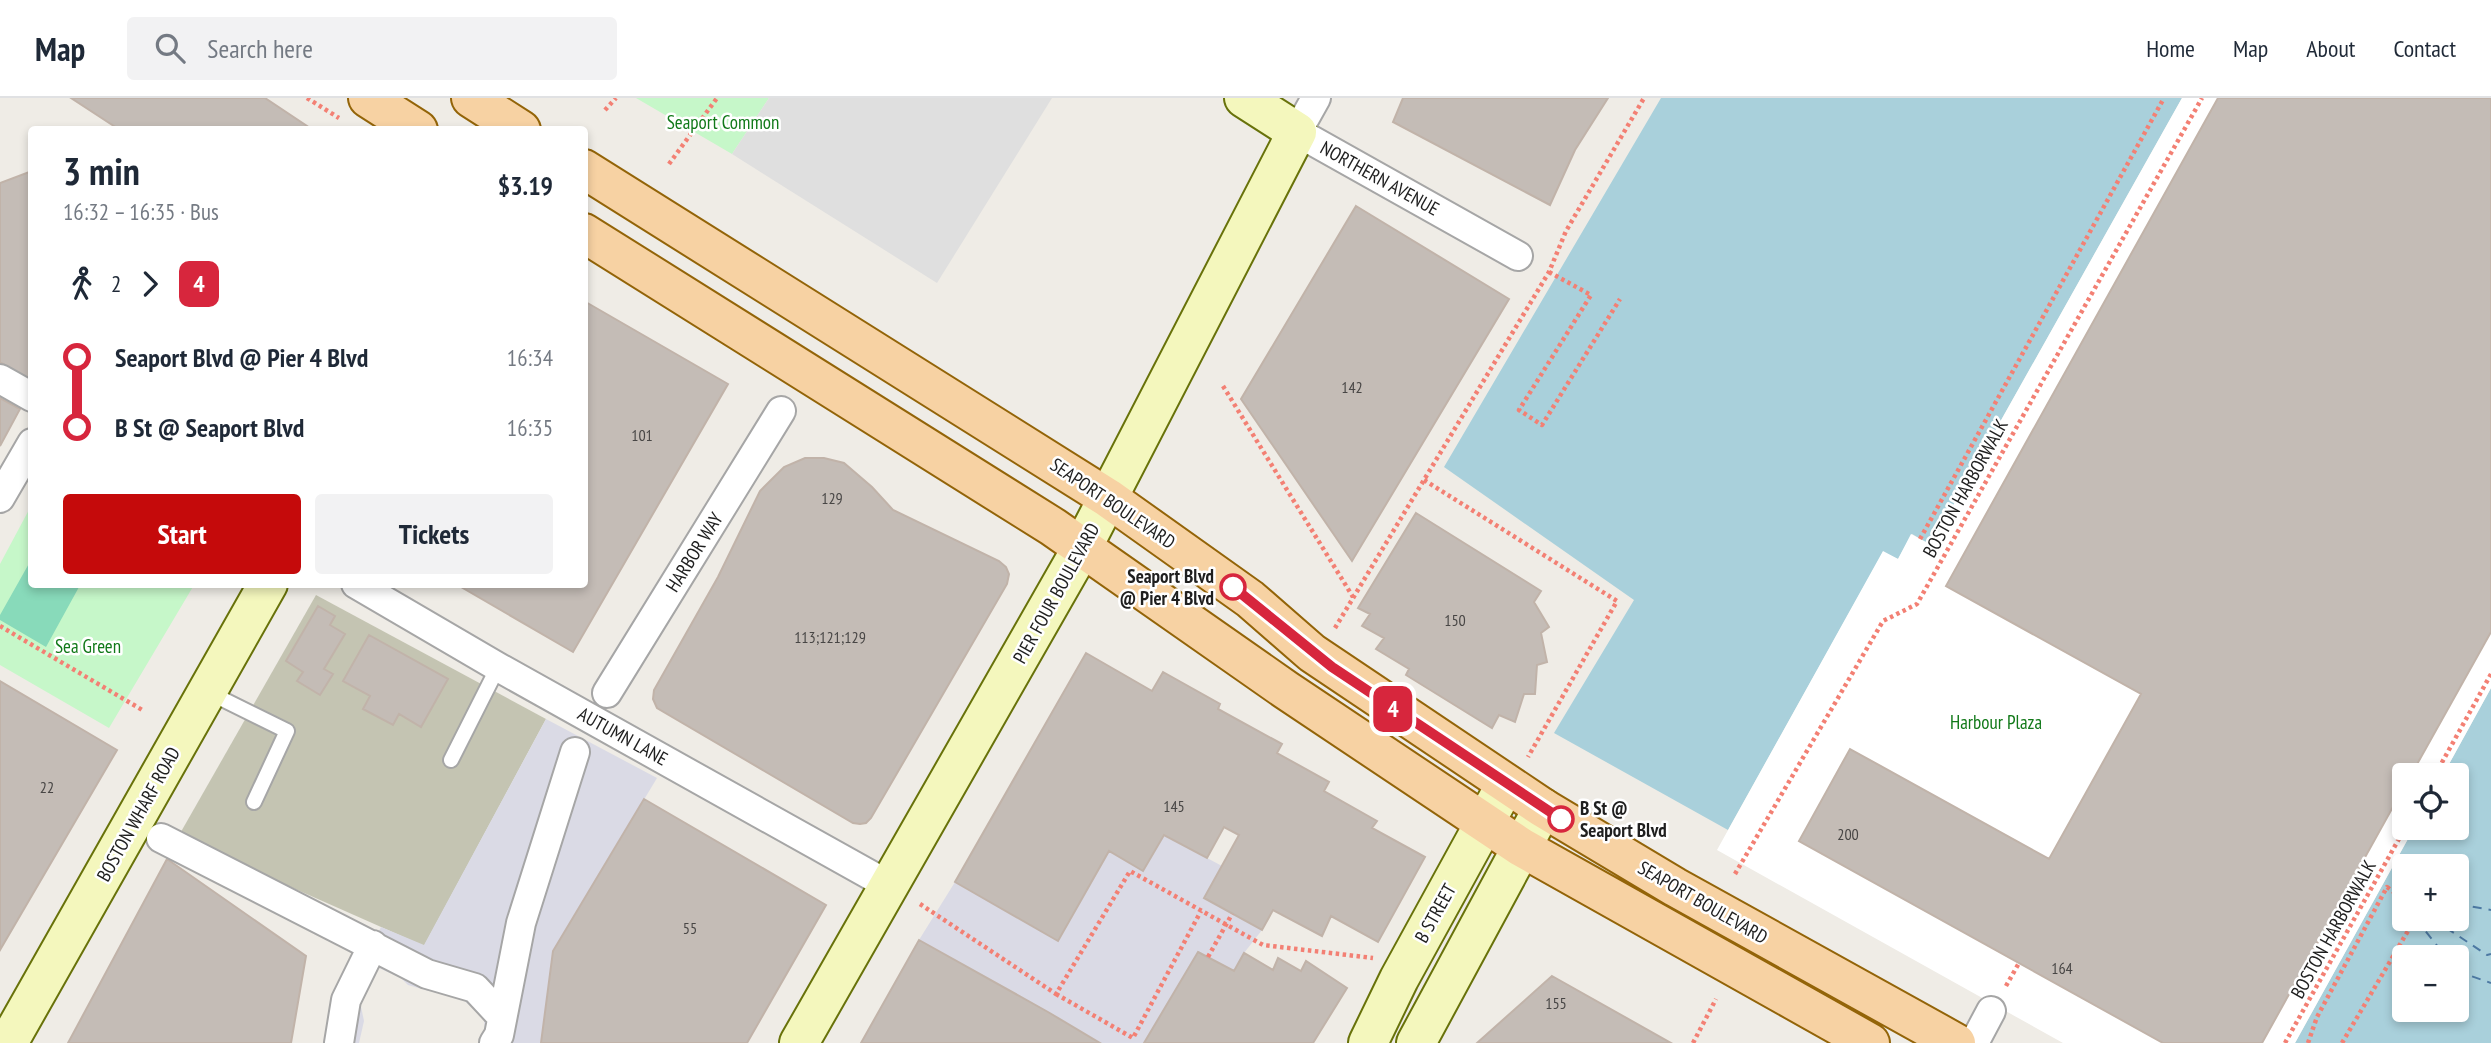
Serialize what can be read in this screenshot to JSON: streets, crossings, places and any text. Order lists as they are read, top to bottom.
{
  "streets": {
    "main road": ["SEAPORT BOULEVARD"],
    "street": [
      "NORTHERN AVENUE",
      "HARBOR WAY",
      "PIER FOUR BOULEVARD",
      "AUTUMN LANE",
      "BOSTON WHARF ROAD",
      "B STREET"
    ],
    "path": ["BOSTON HARBORWALK"]
  },
  "crossings": [
    ["NORTHERN AVENUE", "PIER FOUR BOULEVARD"],
    ["SEAPORT BOULEVARD", "PIER FOUR BOULEVARD"],
    ["SEAPORT BOULEVARD", "B STREET"],
    ["PIER FOUR BOULEVARD", "AUTUMN LANE"]
  ],
  "parks": ["Seaport Common", "Sea Green", "Harbour Plaza"],
  "places": ["Seaport Blvd @ Pier 4 Blvd", "B St @ Seaport Blvd"],
  "lines": ["bus line 4"],
  "house_numbers": [
    "142",
    "101",
    "129",
    "150",
    "113;121;129",
    "22",
    "145",
    "200",
    "55",
    "164",
    "155"
  ],
  "page": {
    "header": "Map",
    "search": "Search here",
    "nav": [
      "Home",
      "Map",
      "About",
      "Contact"
    ],
    "on_map": "4",
    "heading": ["3 min", "16:32 – 16:35 · Bus", "$3.19"],
    "legs": ["2", "4"],
    "list": [
      {
        "name": "Seaport Blvd @ Pier 4 Blvd",
        "value": "16:34"
      },
      {
        "name": "B St @ Seaport Blvd",
        "value": "16:35"
      }
    ],
    "buttons": ["Start", "Tickets"],
    "map_buttons": ["+", "−"]
  }
}
